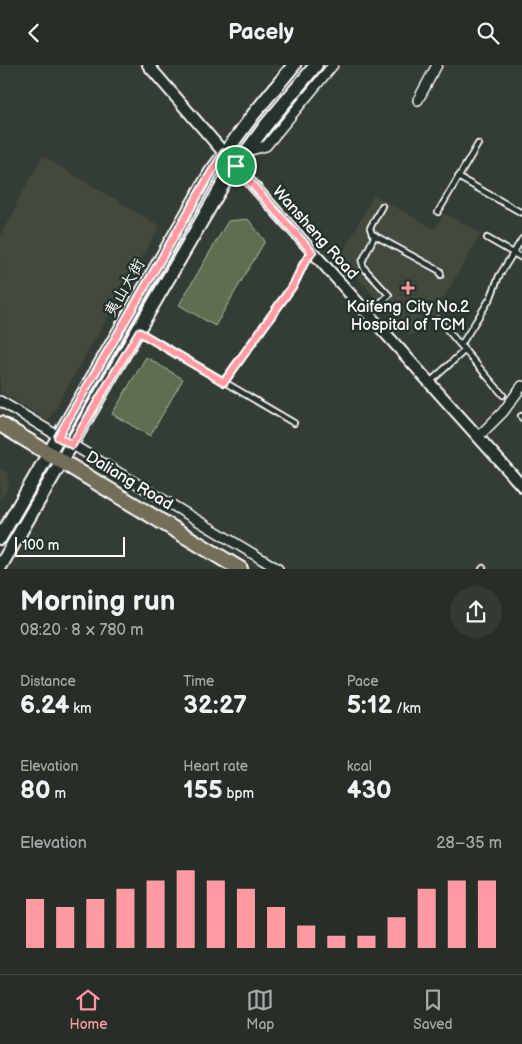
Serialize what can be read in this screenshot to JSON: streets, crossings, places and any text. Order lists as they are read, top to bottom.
{
  "streets": {
    "main road": ["夷山大街", "Daliang Road"],
    "street": ["Wansheng Road"]
  },
  "crossings": [
    ["Wansheng Road", "夷山大街"],
    ["夷山大街", "Daliang Road"]
  ],
  "places": {
    "health": ["Kaifeng City No.2 Hospital of TCM"]
  },
  "scale_bar": "100 m",
  "page": {
    "header": "Pacely",
    "scale": "100 m",
    "heading": ["Morning run", "08:20 · 8 × 780 m"],
    "stats": [
      ["Distance", "6.24 km"],
      ["Time", "32:27"],
      ["Pace", "5:12 /km"],
      ["Elevation", "80 m"],
      ["Heart rate", "155 bpm"],
      ["kcal", "430"]
    ],
    "chart": ["Elevation", "28–35 m"],
    "tabs": ["Home", "Map", "Saved"]
  }
}
